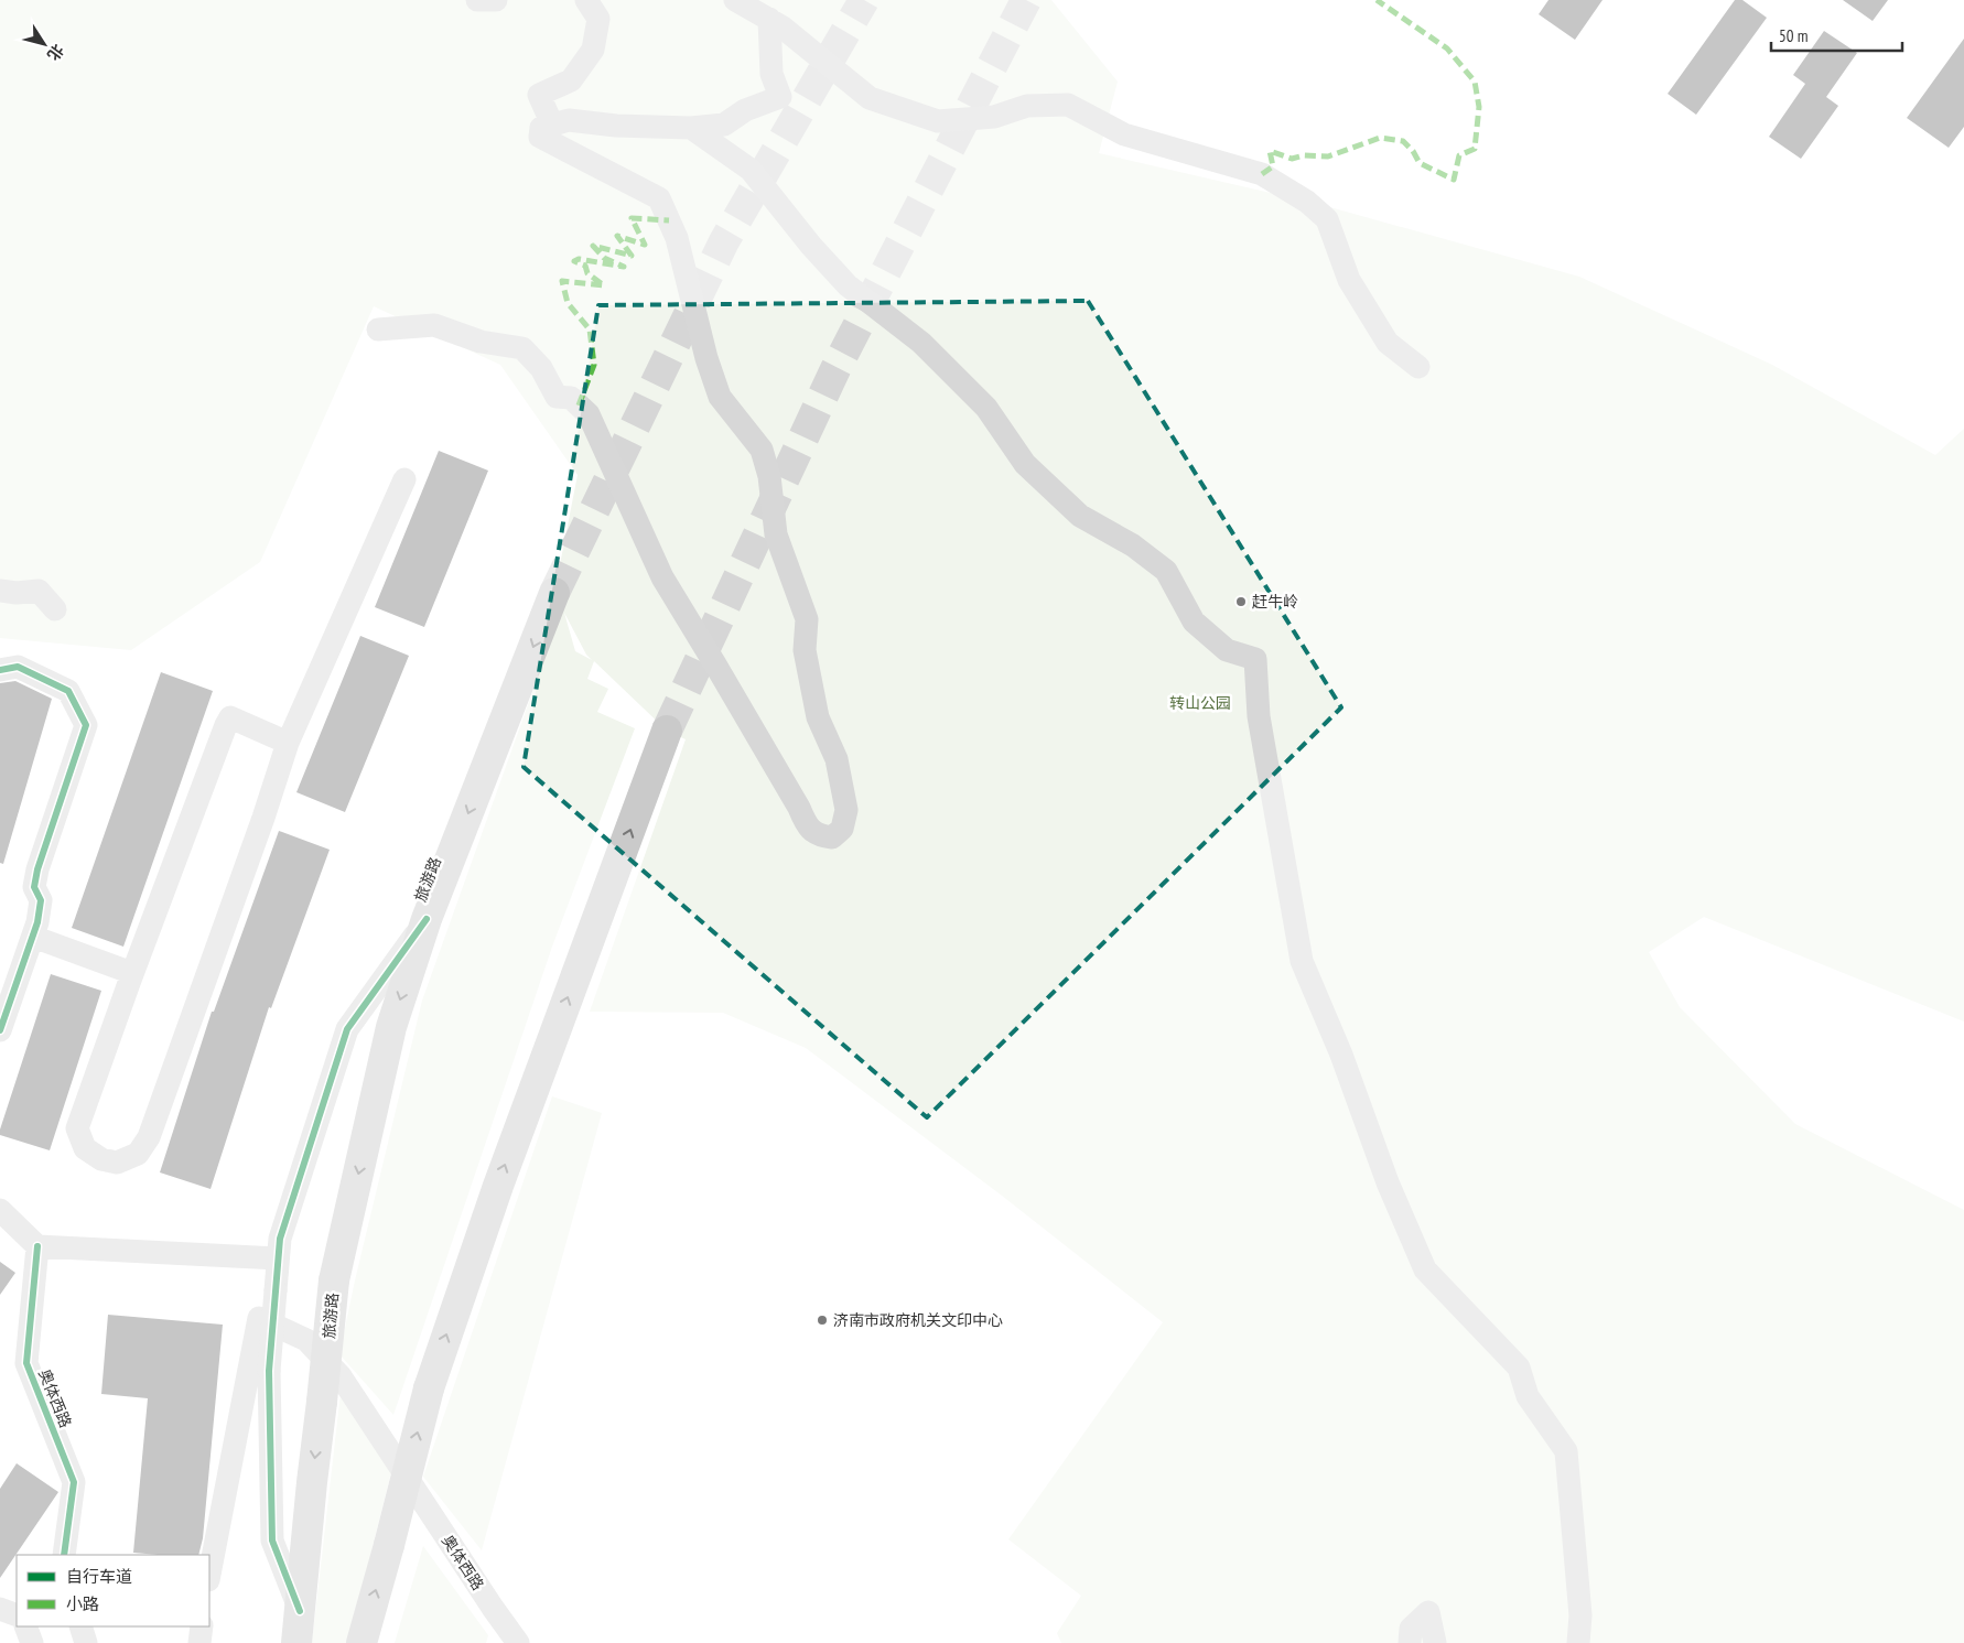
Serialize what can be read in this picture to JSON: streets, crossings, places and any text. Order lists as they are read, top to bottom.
{
  "streets": {
    "main road": ["旅游路"],
    "street": ["奥体西路"]
  },
  "parks": ["转山公园"],
  "places": ["赶牛岭", "济南市政府机关文印中心"],
  "legend": ["自行车道", "小路"],
  "scale_bar": "50 m",
  "north": "bottom right"
}
